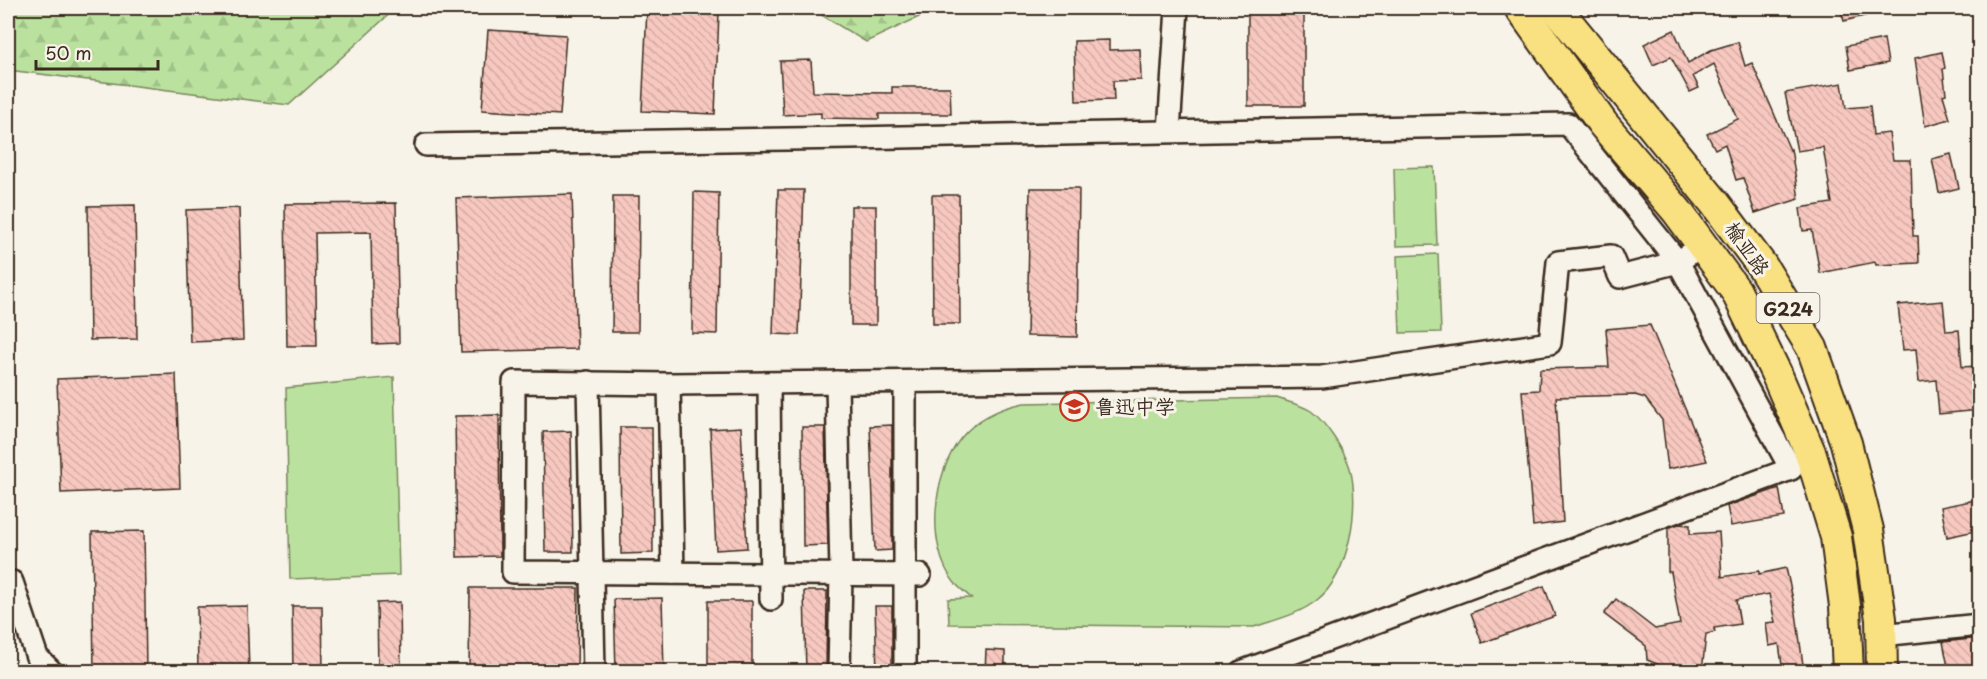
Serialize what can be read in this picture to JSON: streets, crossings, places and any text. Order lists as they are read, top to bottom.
{
  "streets": {
    "highway": ["榆亚路", "G224"]
  },
  "places": {
    "school or university": ["鲁迅中学"]
  },
  "scale_bar": "50 m"
}
